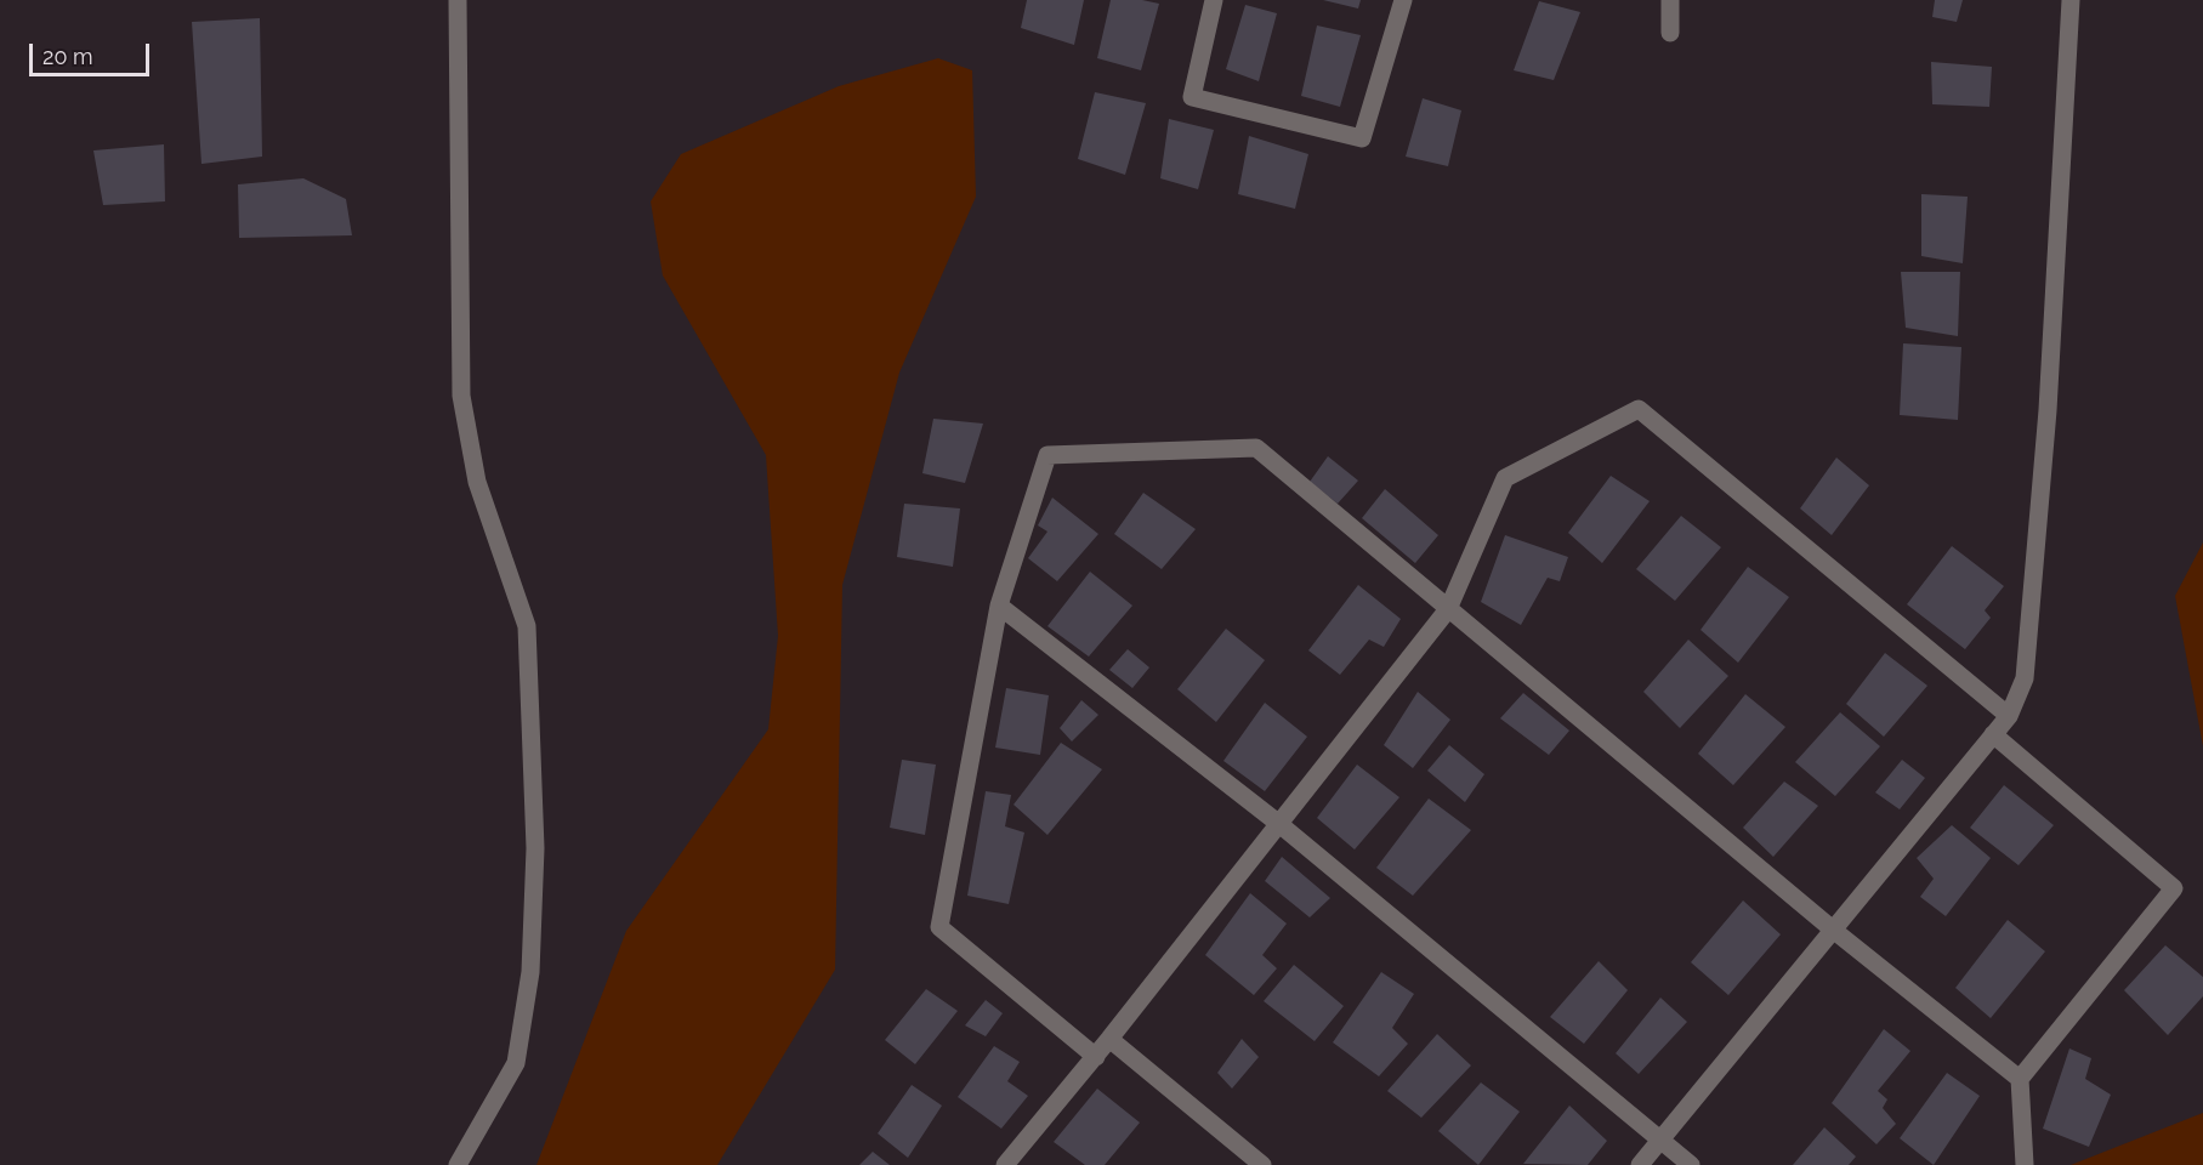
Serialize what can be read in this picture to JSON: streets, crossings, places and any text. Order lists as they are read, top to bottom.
{
  "scale_bar": "20 m"
}
